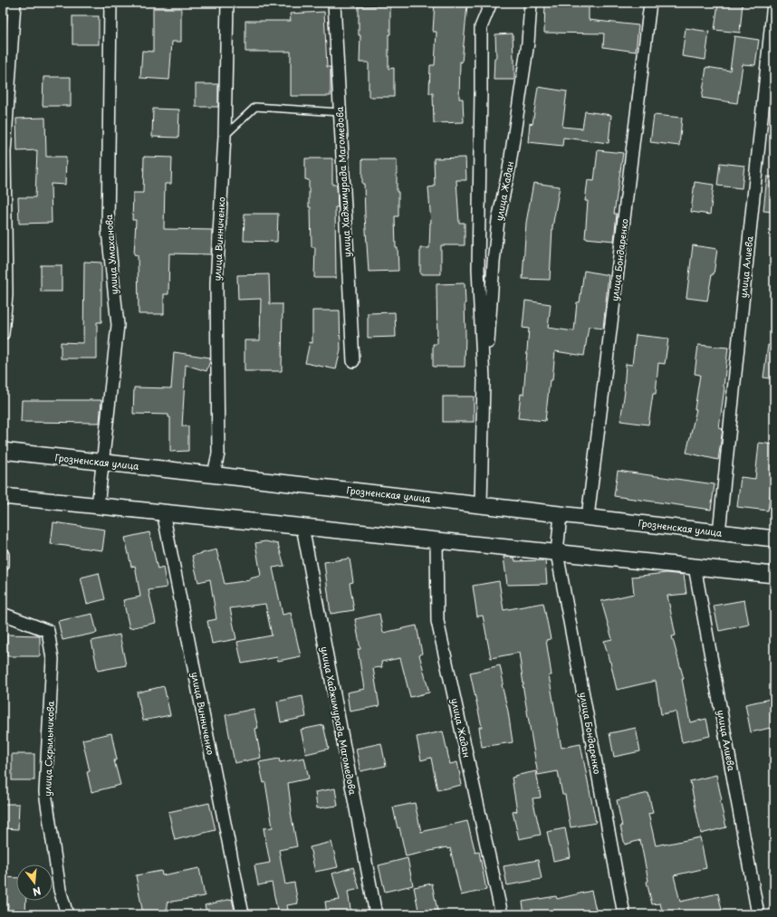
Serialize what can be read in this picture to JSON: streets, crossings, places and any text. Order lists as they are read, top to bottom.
{
  "streets": {
    "street": [
      "улица Хаджимурада Магомедова",
      "улица Жадан",
      "улица Винниченко",
      "улица Умаханова",
      "улица Бондаренко",
      "улица Алиева",
      "Грозненская улица",
      "улица Скрыльникова"
    ]
  },
  "crossings": [
    ["улица Винниченко", "Грозненская улица"],
    ["улица Умаханова", "Грозненская улица"],
    ["улица Бондаренко", "Грозненская улица"],
    ["улица Алиева", "Грозненская улица"]
  ],
  "north": "bottom"
}
